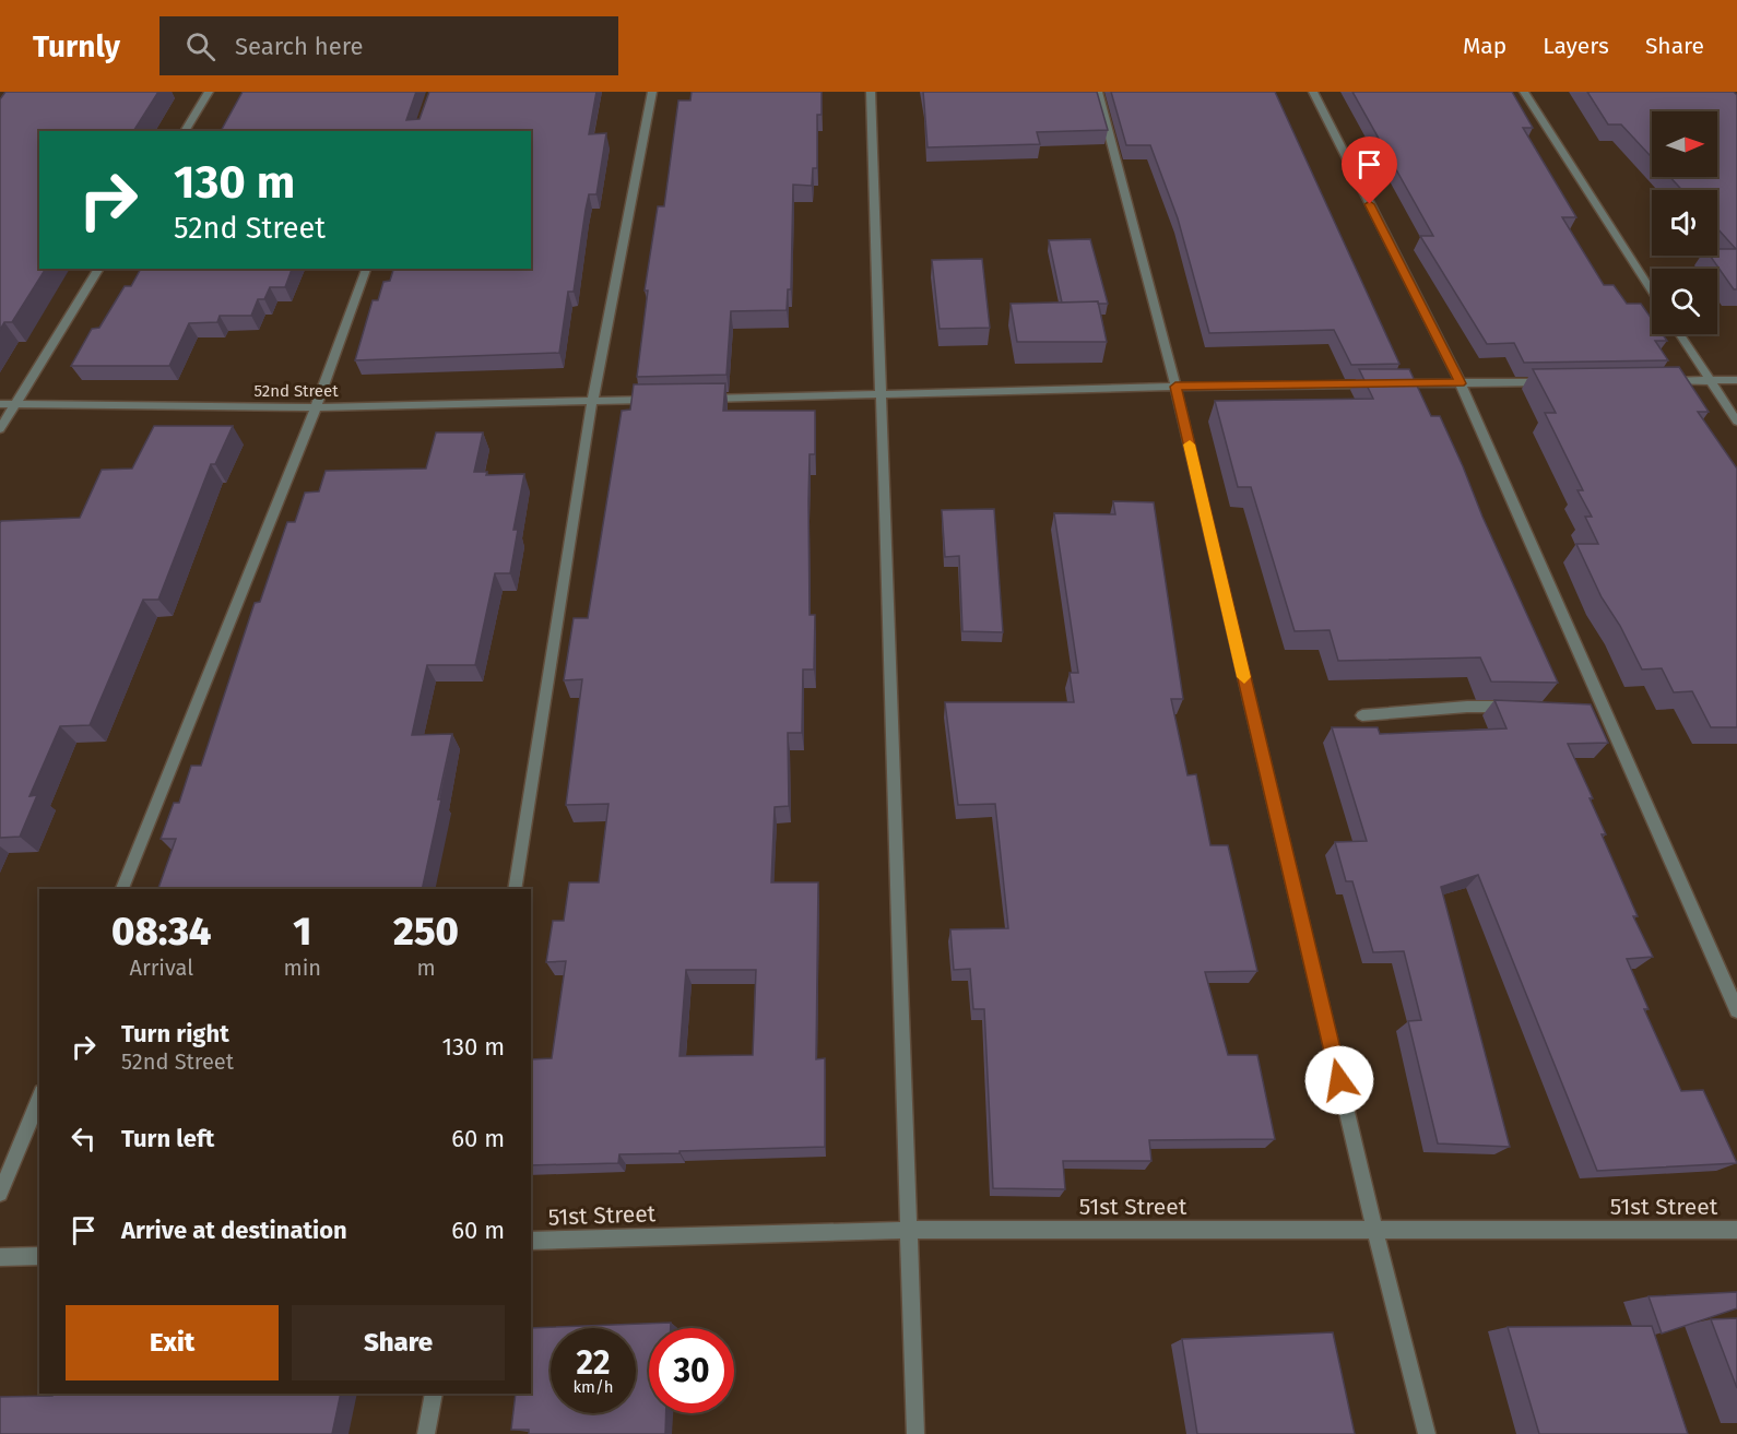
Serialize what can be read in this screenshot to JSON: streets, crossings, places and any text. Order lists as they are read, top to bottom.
{
  "streets": {
    "street": ["52nd Street", "51st Street"]
  },
  "north": "right",
  "page": {
    "header": "Turnly",
    "search": "Search here",
    "nav": ["Map", "Layers", "Share"],
    "turn": ["130 m", "52nd Street"],
    "eta": [
      "08:34",
      "Arrival",
      "1",
      "min",
      "250",
      "m"
    ],
    "list": [
      {
        "name": "Turn right",
        "note": "52nd Street",
        "value": "130 m"
      },
      {
        "name": "Turn left",
        "value": "60 m"
      },
      {
        "name": "Arrive at destination",
        "value": "60 m"
      }
    ],
    "buttons": ["Exit", "Share"],
    "speed": "22 km/h",
    "limit": "30"
  }
}
